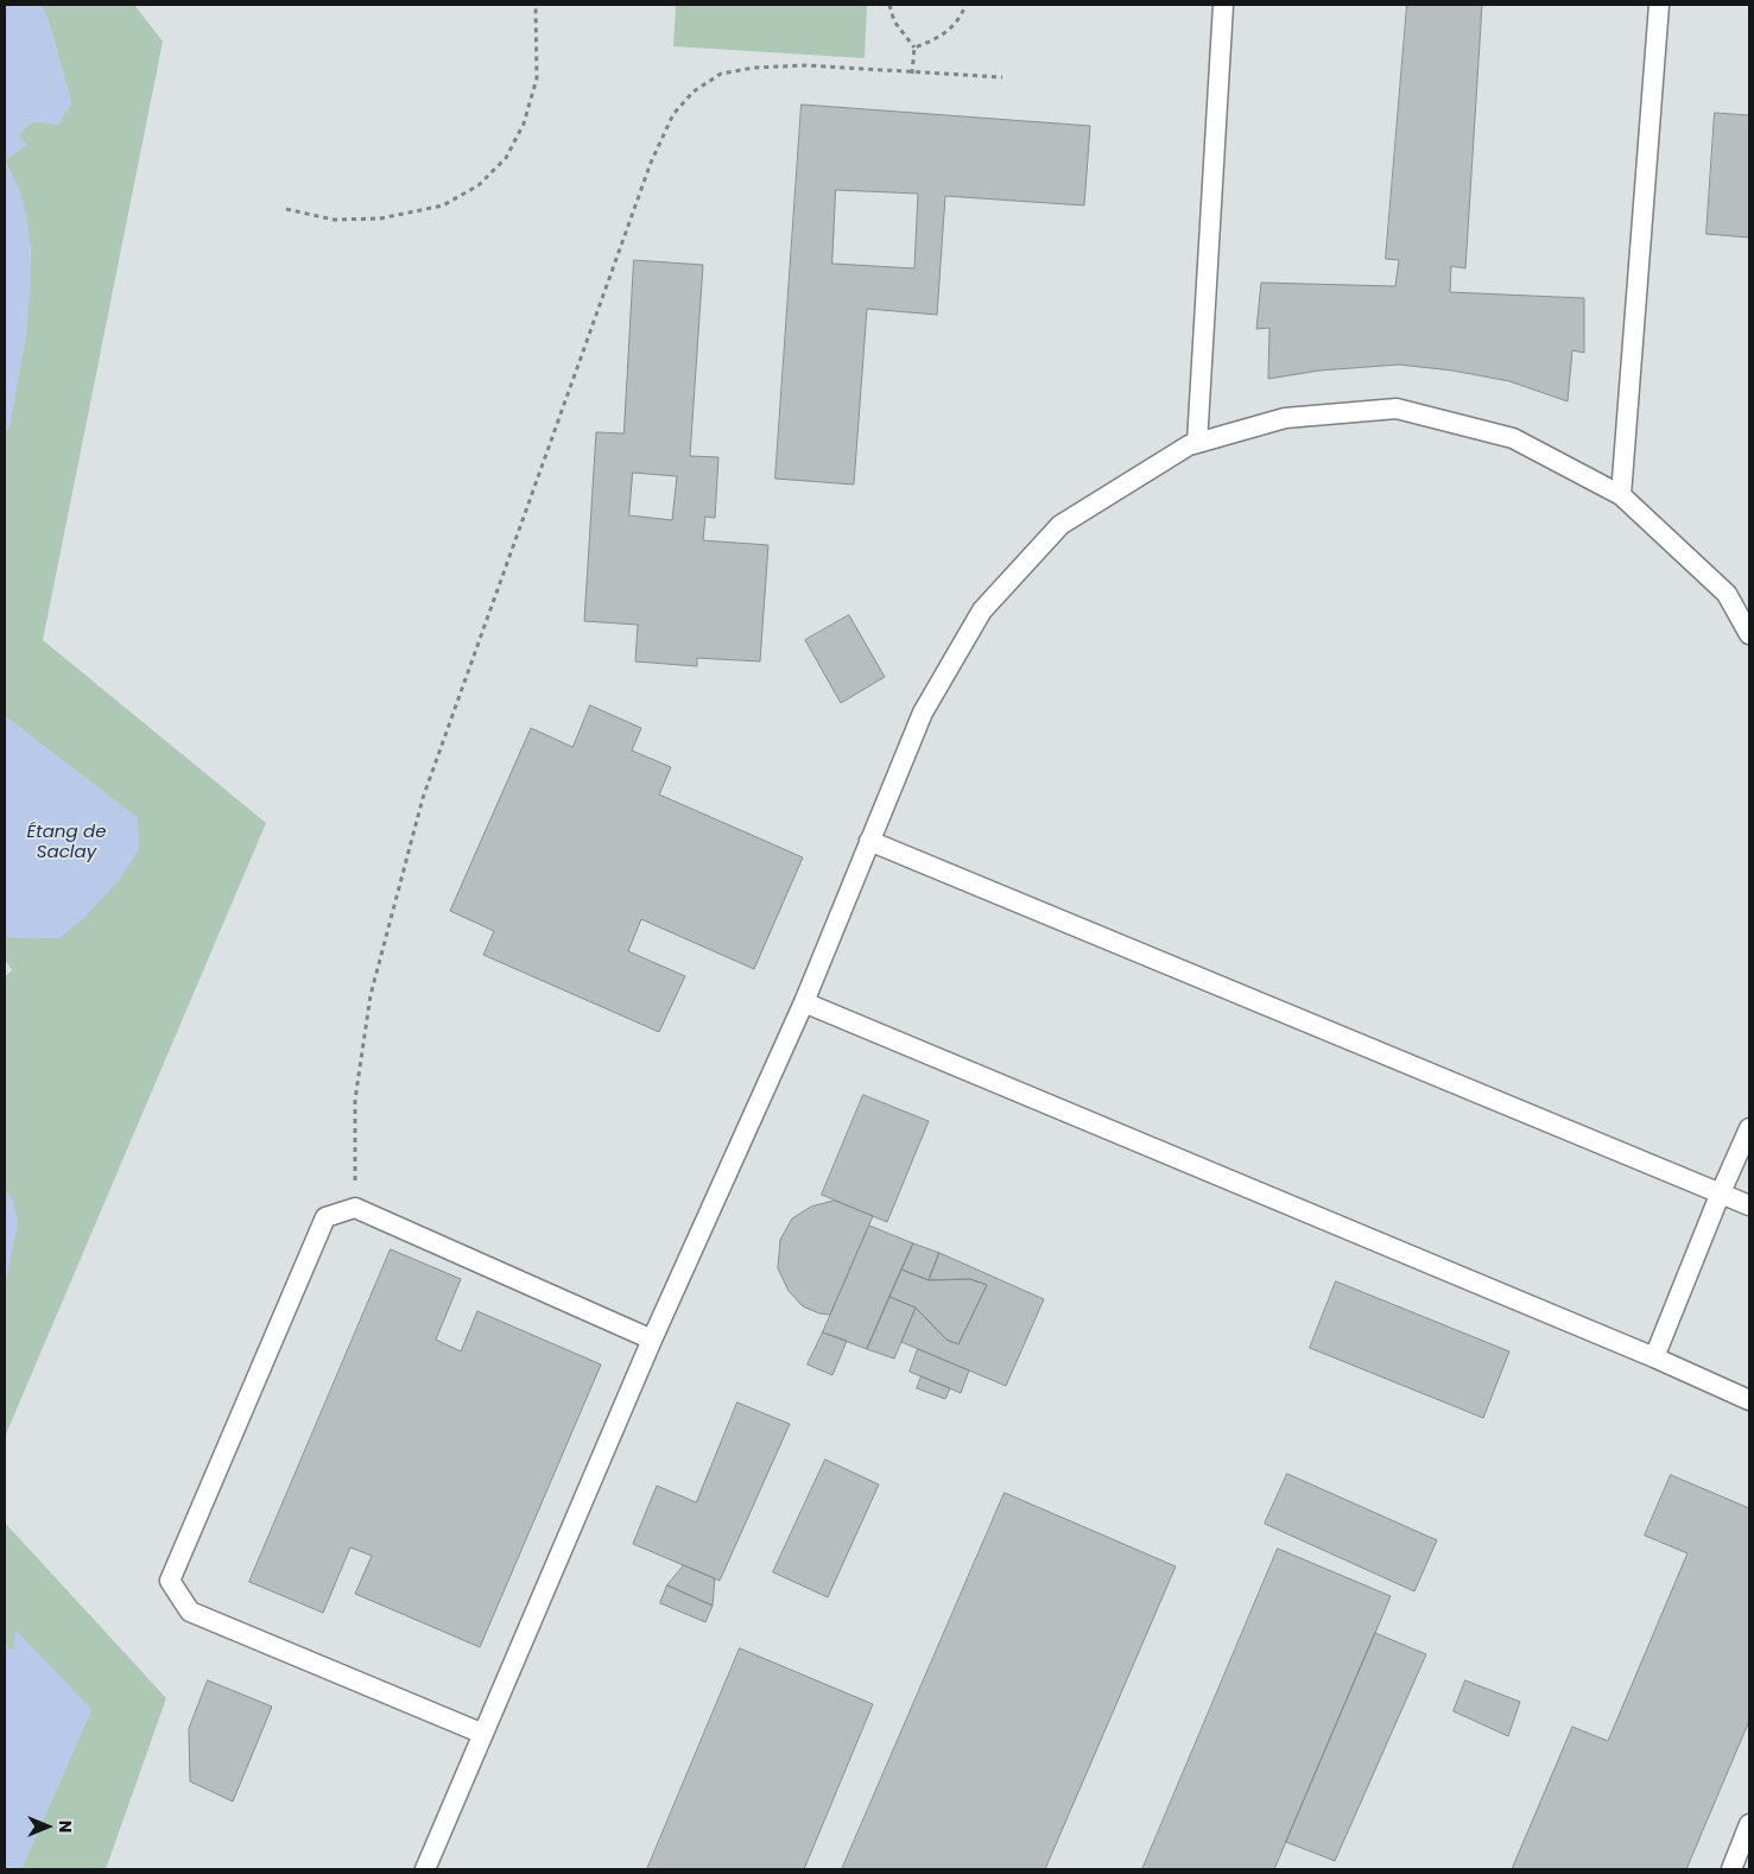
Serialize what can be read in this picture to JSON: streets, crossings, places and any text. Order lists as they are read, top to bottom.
{
  "water": ["Étang de Saclay"],
  "north": "right"
}
